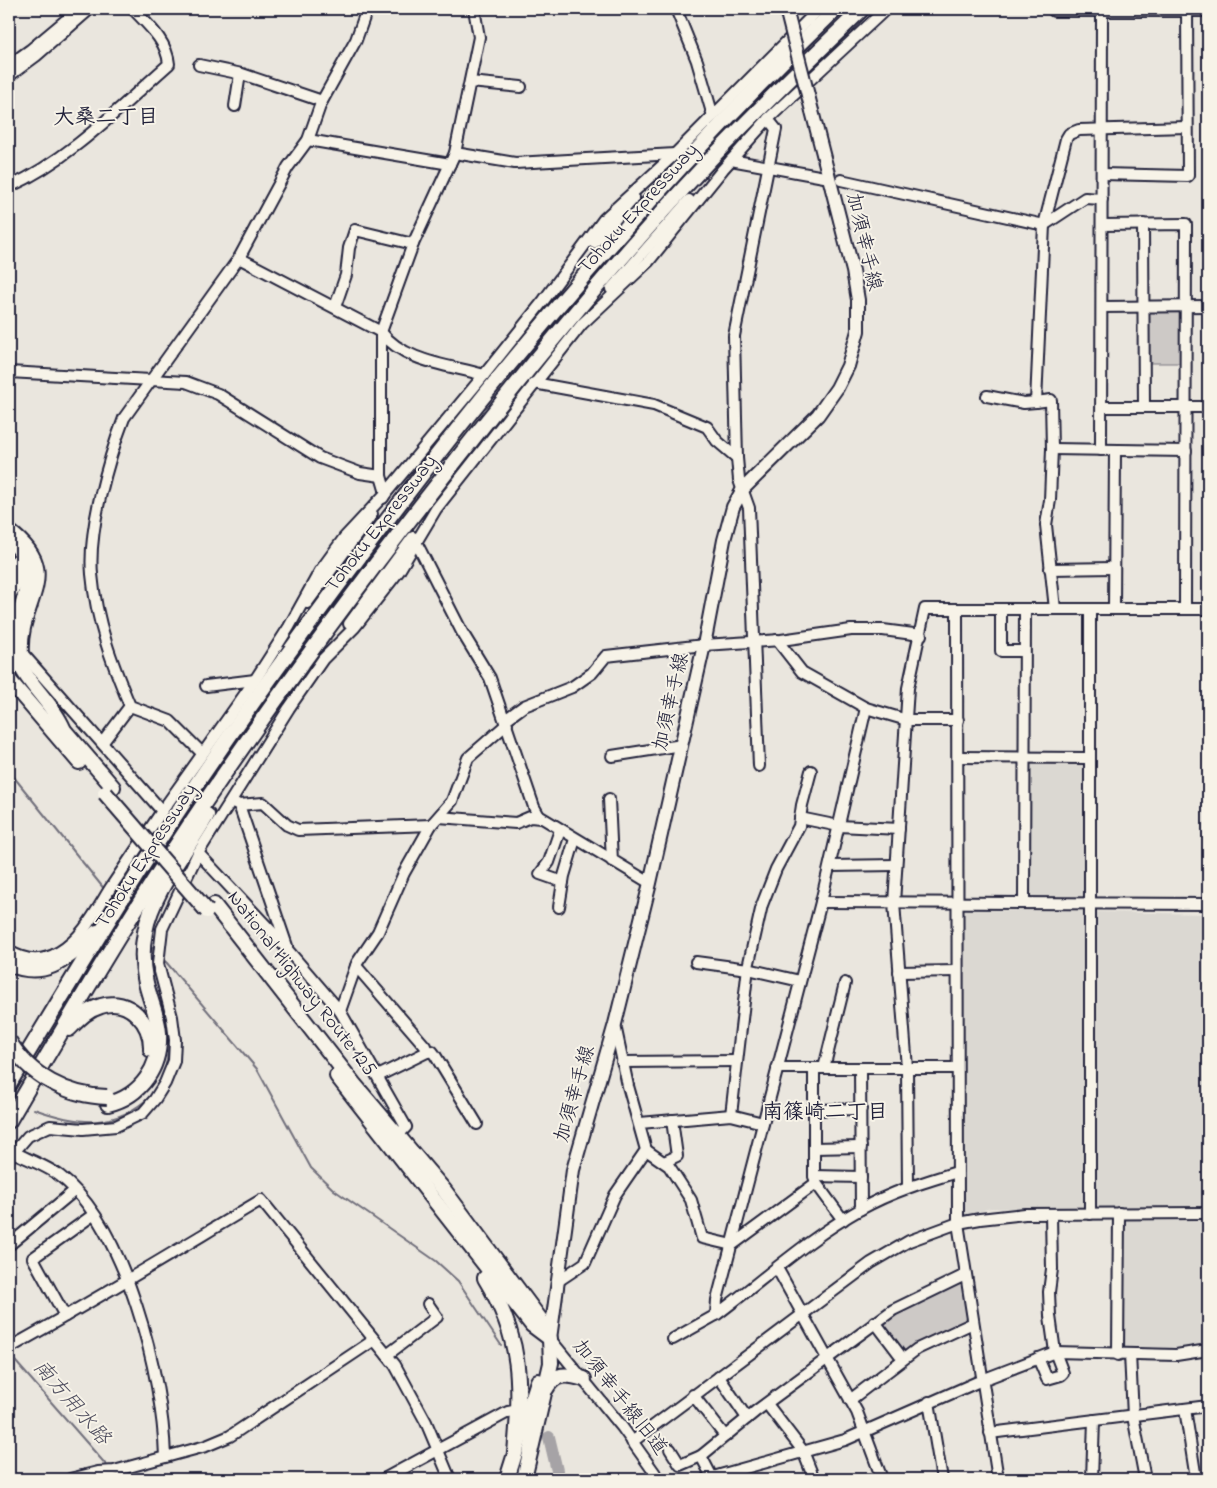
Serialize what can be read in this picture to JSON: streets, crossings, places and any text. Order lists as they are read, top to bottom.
{
  "streets": {
    "highway": ["Tohoku Expressway", "National Highway Route 125"],
    "main road": ["加須幸手線"],
    "street": ["加須幸手線旧道"]
  },
  "crossings": [
    ["加須幸手線", "National Highway Route 125"],
    ["加須幸手線", "加須幸手線旧道"],
    ["National Highway Route 125", "加須幸手線旧道"]
  ],
  "districts": ["大桑二丁目", "南篠崎二丁目"],
  "water": ["南方用水路"]
}
